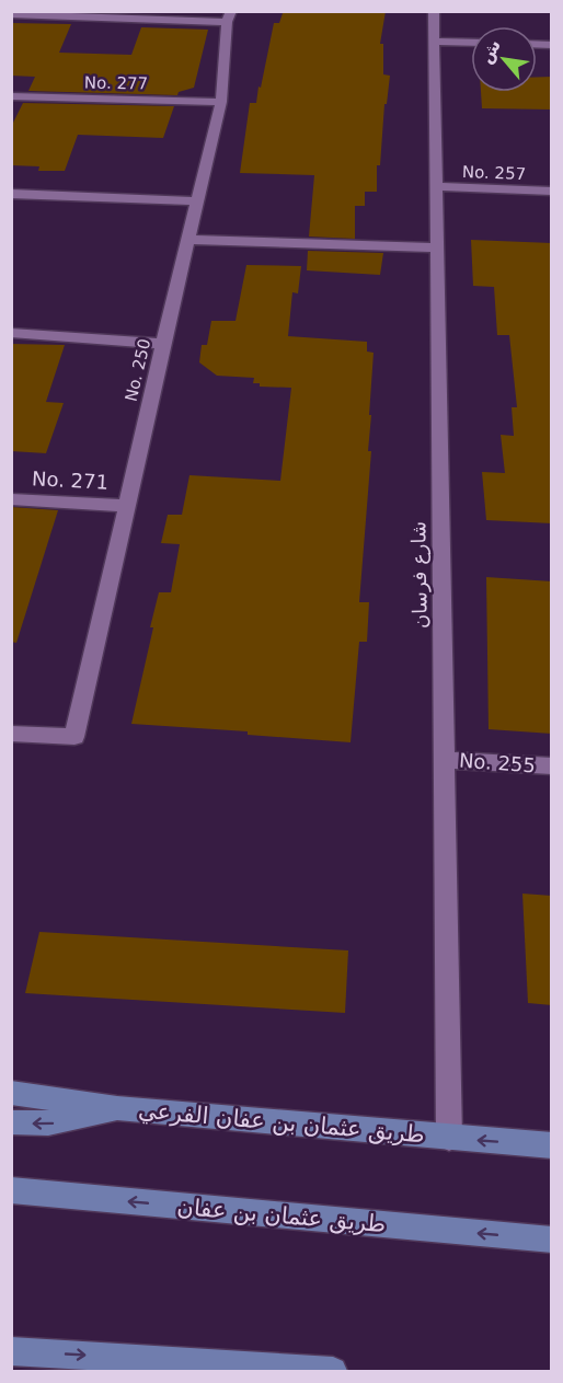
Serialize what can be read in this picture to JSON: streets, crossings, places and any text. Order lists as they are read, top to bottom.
{
  "streets": {
    "main road": ["طريق عثمان بن عفان الفرعي", "طريق عثمان بن عفان"],
    "street": [
      "No. 277",
      "No. 257",
      "No. 250",
      "No. 271",
      "شارع فرسان",
      "No. 255"
    ]
  },
  "crossings": [
    ["No. 277", "No. 250"],
    ["No. 257", "شارع فرسان"],
    ["No. 250", "No. 271"],
    ["شارع فرسان", "No. 255"],
    ["شارع فرسان", "طريق عثمان بن عفان الفرعي"]
  ],
  "north": "top left"
}
